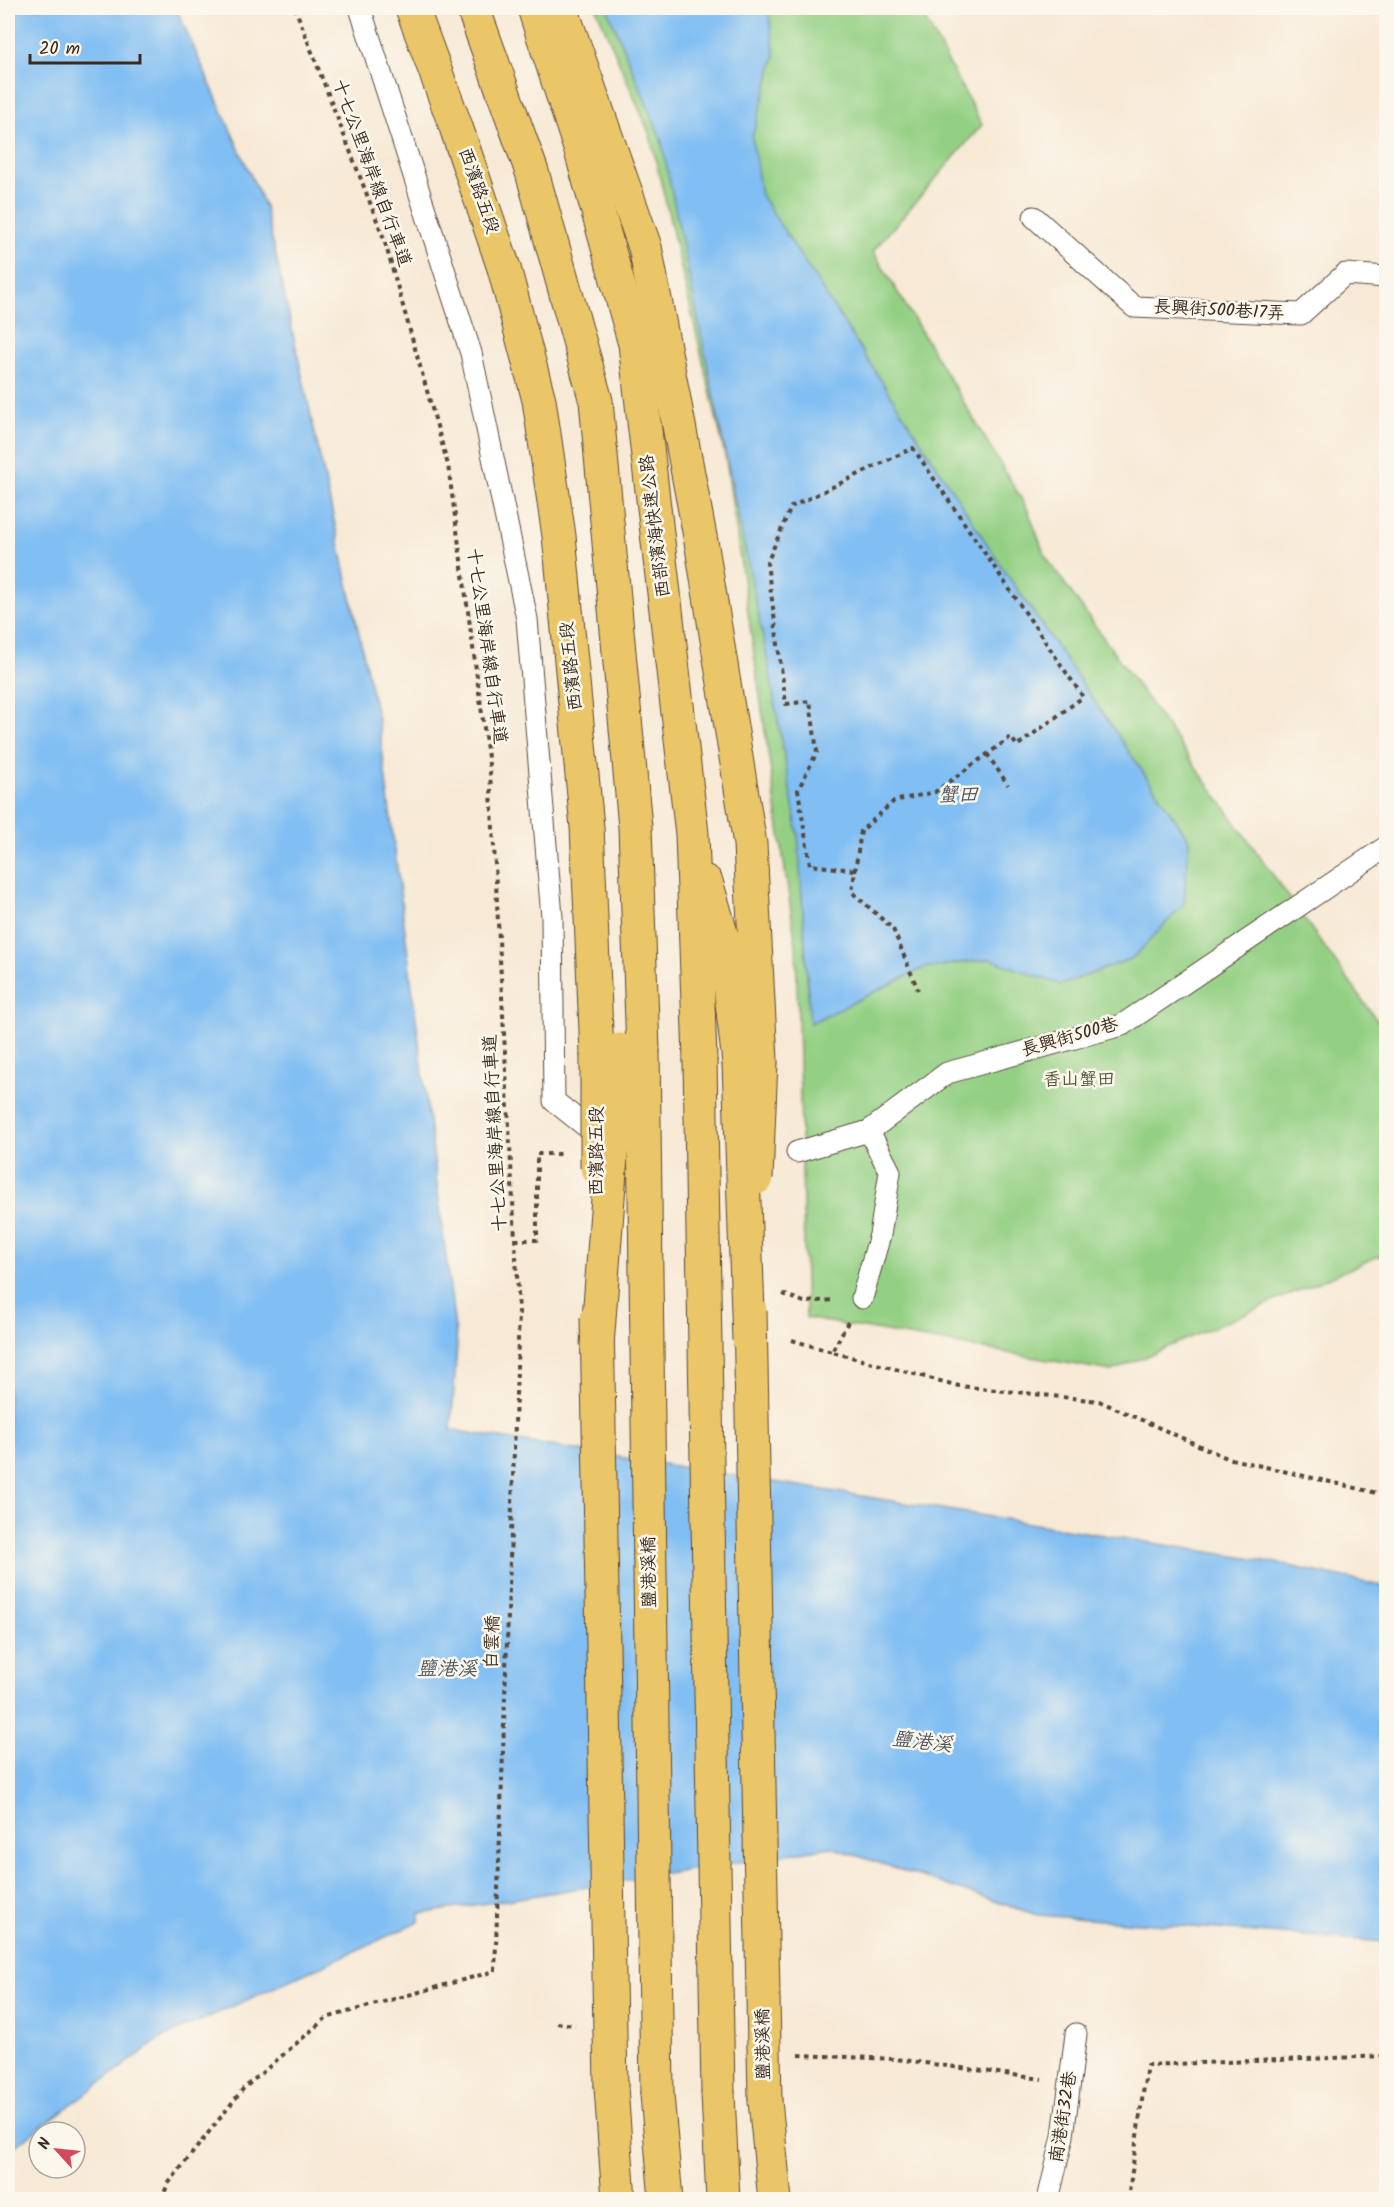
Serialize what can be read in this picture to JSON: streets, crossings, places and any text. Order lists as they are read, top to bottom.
{
  "streets": {
    "main road": ["西濱路五段", "西部濱海快速公路", "鹽港溪橋"],
    "lane": ["長興街500巷17弄", "長興街500巷", "南港街32巷"],
    "path": ["十七公里海岸線自行車道", "白雲橋"]
  },
  "crossings": [
    ["十七公里海岸線自行車道", "白雲橋"],
    ["西濱路五段", "鹽港溪橋"]
  ],
  "water": ["蟹田", "鹽港溪"],
  "parks": ["香山蟹田"],
  "scale_bar": "20 m",
  "north": "top left"
}
